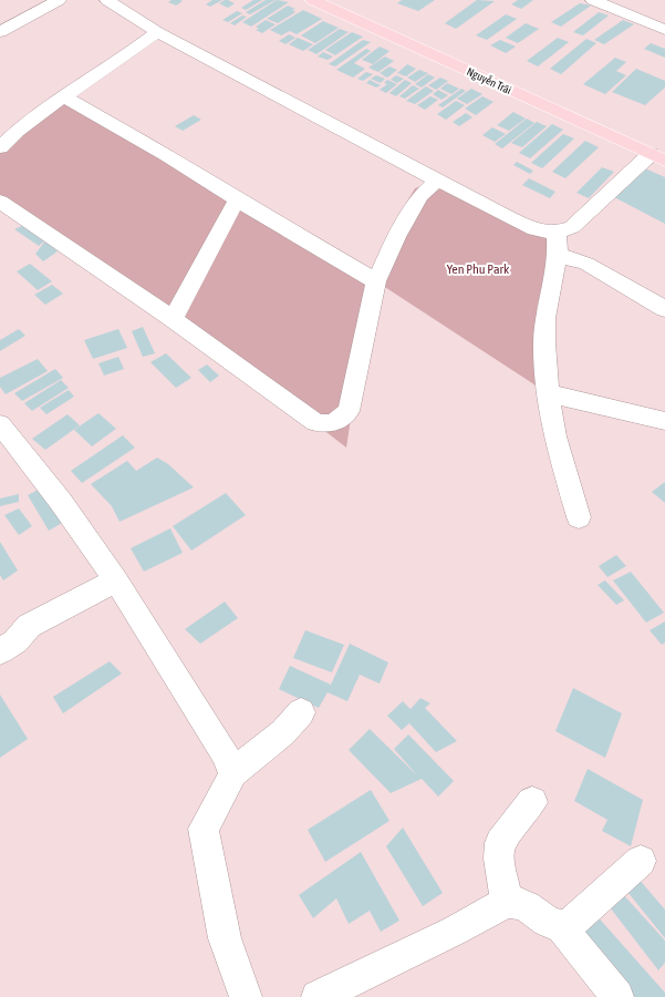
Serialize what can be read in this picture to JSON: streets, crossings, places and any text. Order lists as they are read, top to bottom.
{
  "streets": {
    "main road": ["Nguyễn Trãi"]
  },
  "parks": ["Yen Phu Park"]
}
